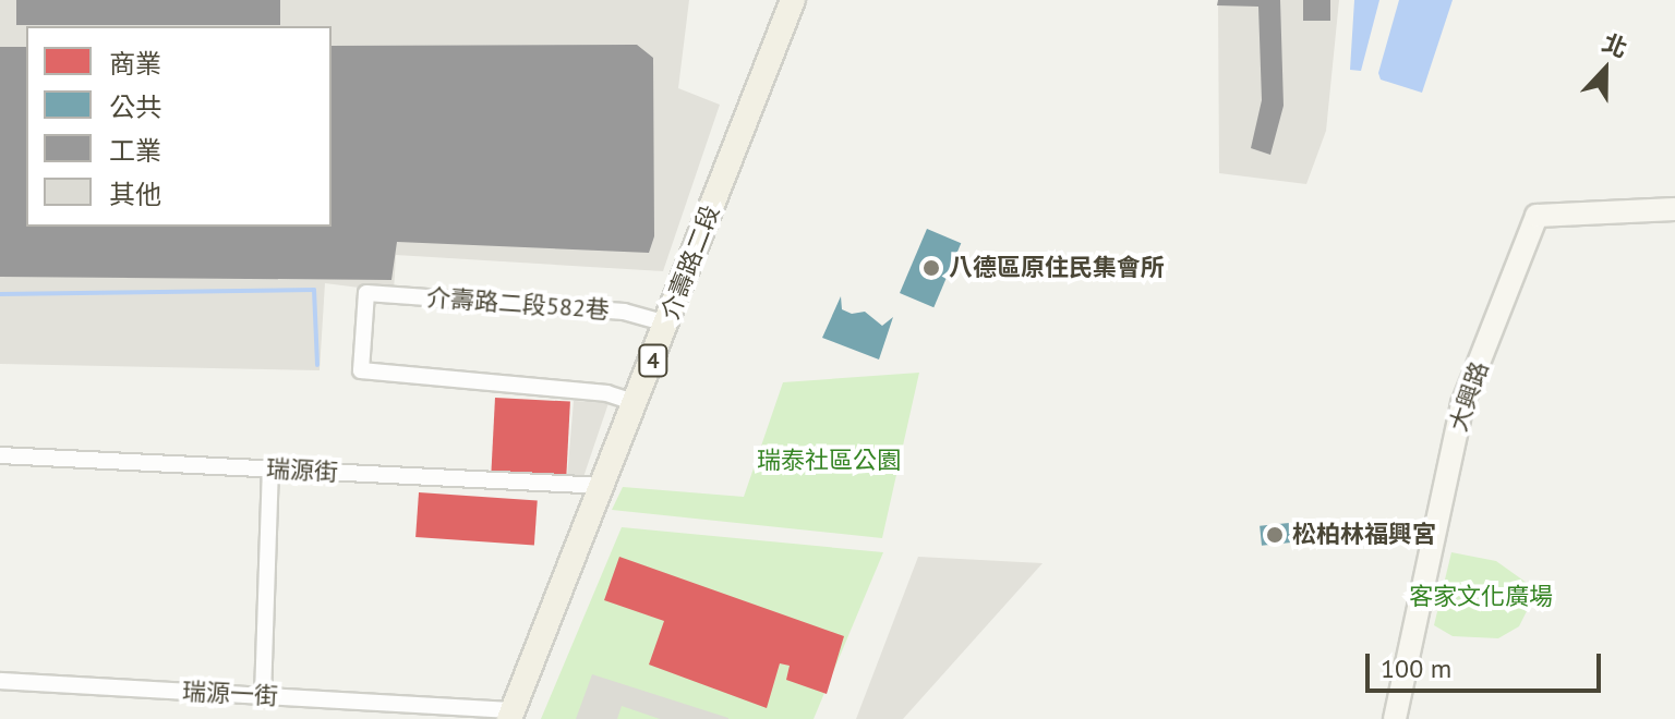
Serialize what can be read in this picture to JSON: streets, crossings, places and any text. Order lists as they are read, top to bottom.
{
  "streets": {
    "main road": ["介壽路二段", "4"],
    "street": [
      "介壽路二段582巷",
      "大興路",
      "瑞源街",
      "瑞源一街"
    ]
  },
  "crossings": [
    ["介壽路二段", "介壽路二段582巷"],
    ["介壽路二段", "瑞源街"],
    ["介壽路二段", "瑞源一街"]
  ],
  "parks": ["瑞泰社區公園", "客家文化廣場"],
  "places": ["八德區原住民集會所", "松柏林福興宮"],
  "legend": [
    "商業",
    "公共",
    "工業",
    "其他"
  ],
  "scale_bar": "100 m",
  "north": "top"
}
